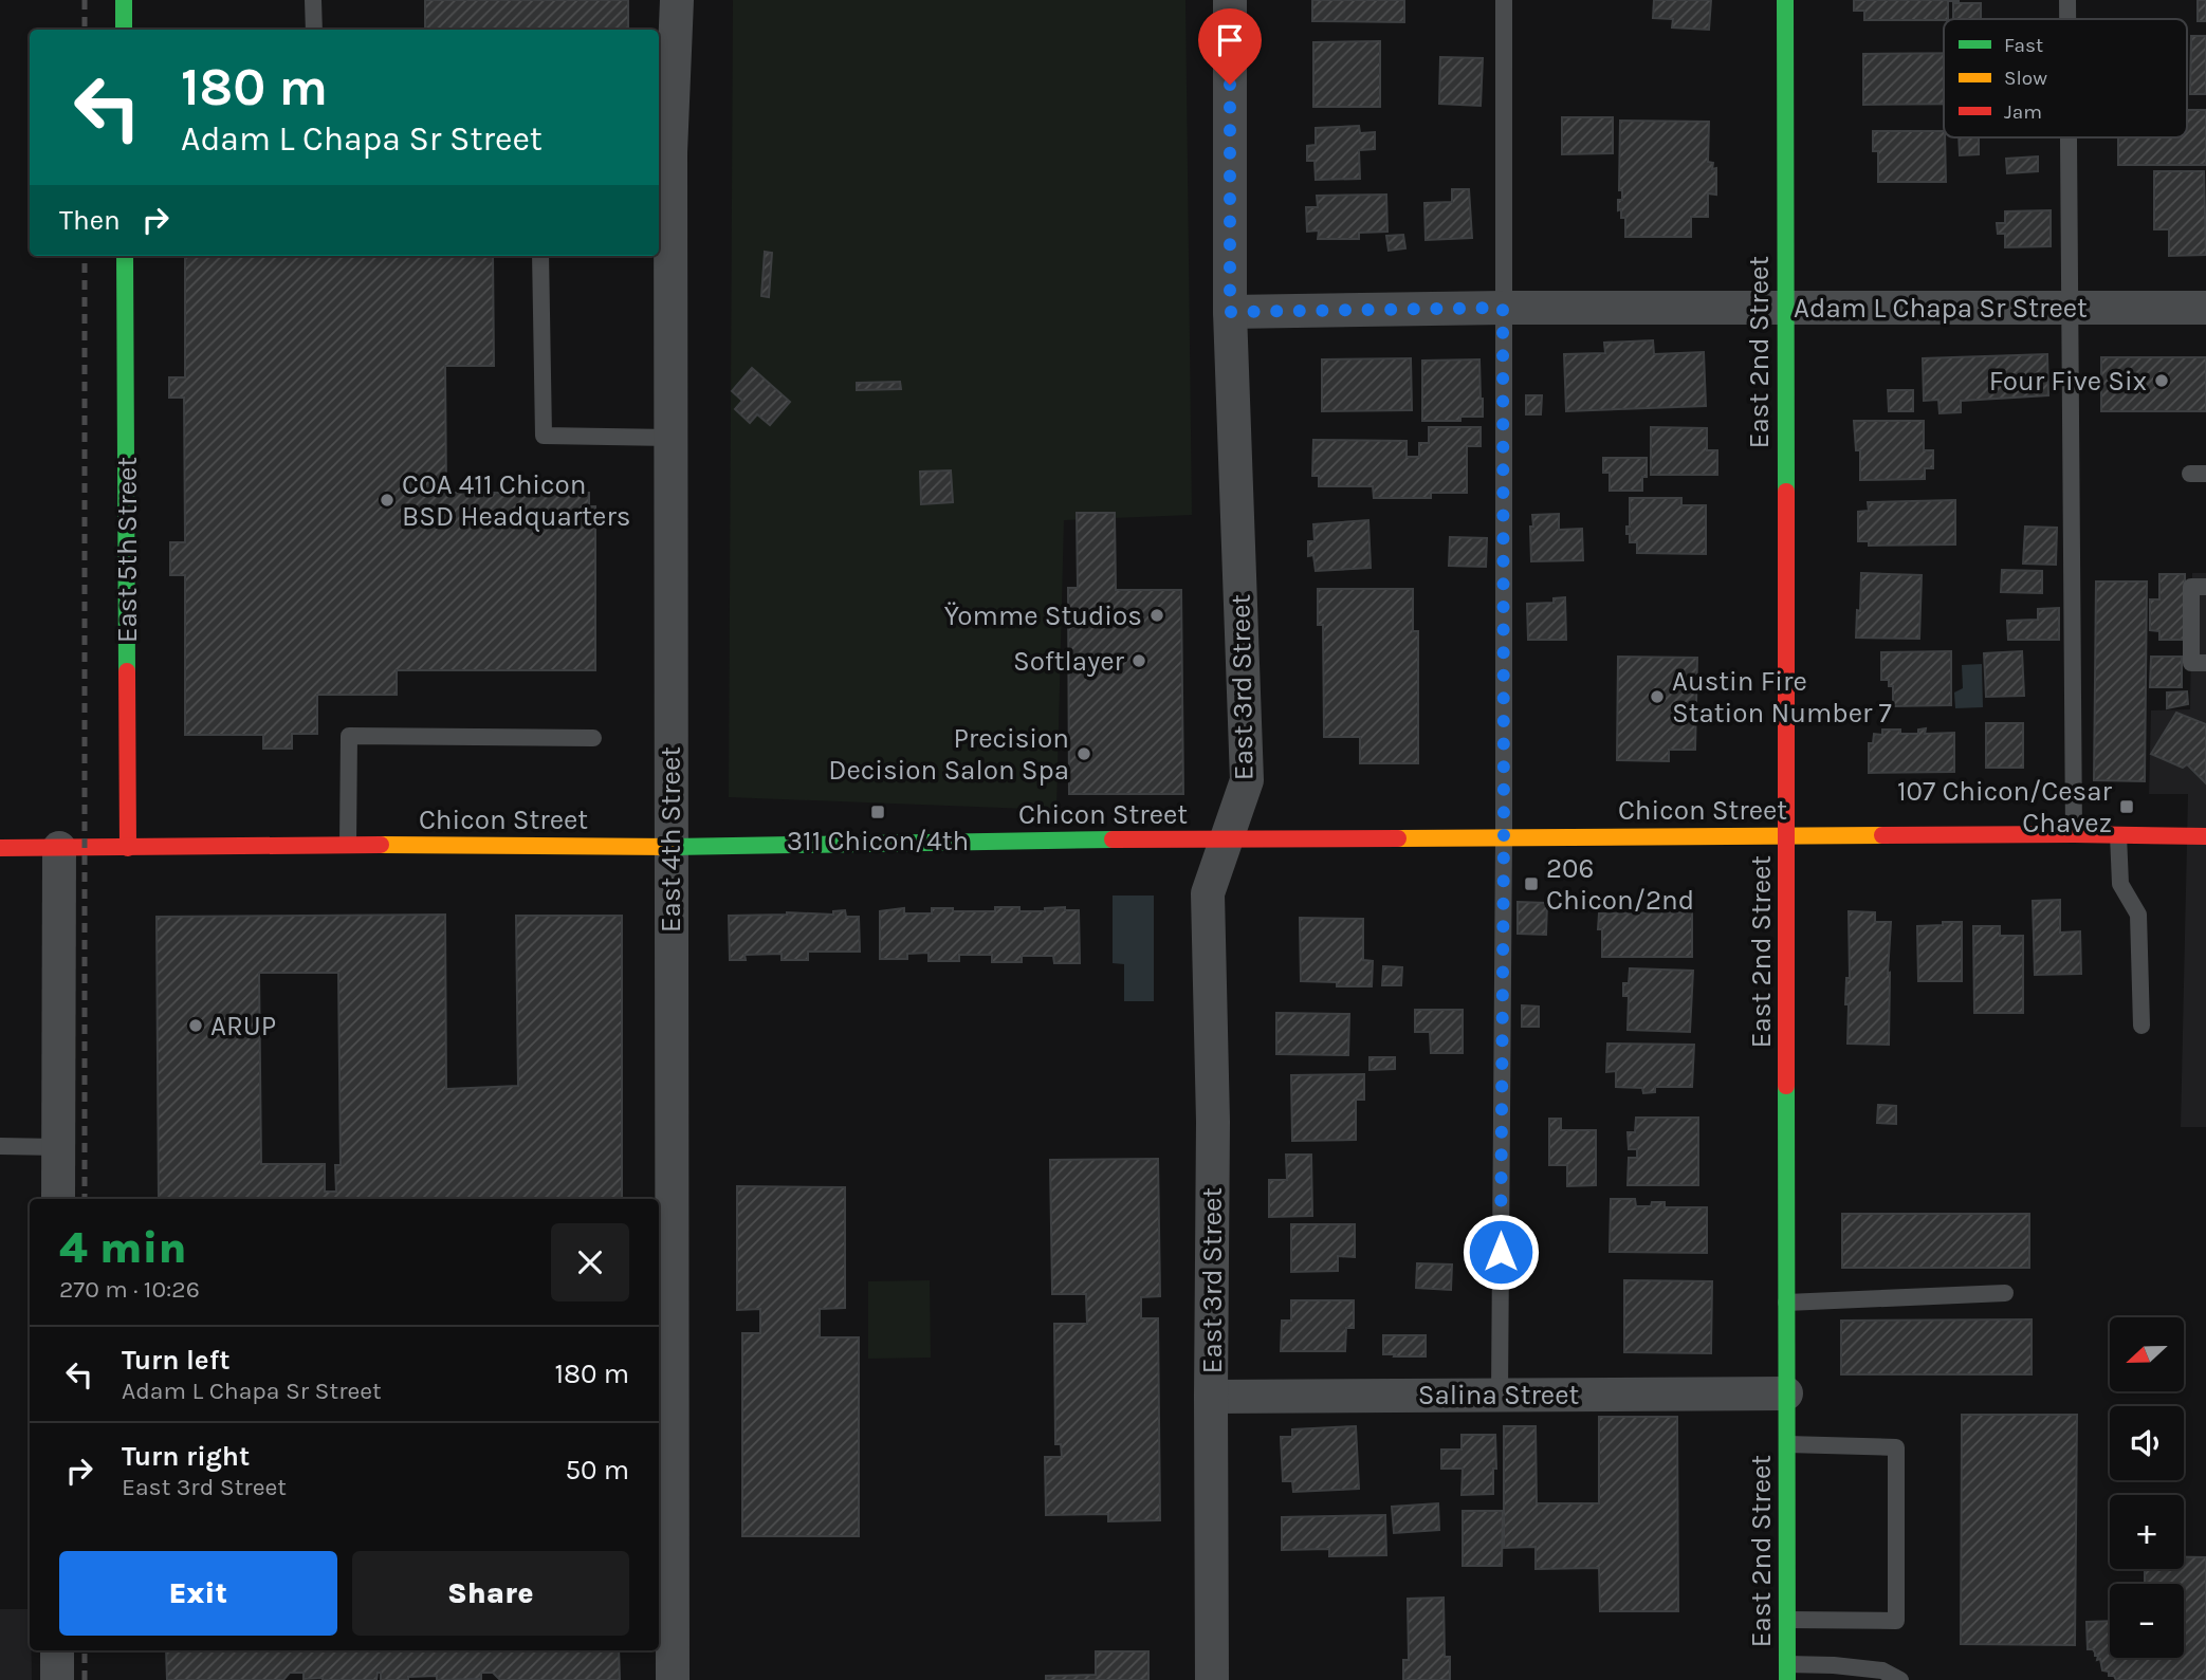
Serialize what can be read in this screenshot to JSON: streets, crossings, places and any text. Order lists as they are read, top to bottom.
{
  "streets": {
    "street": [
      "Adam L Chapa Sr Street",
      "East 2nd Street",
      "East 5th Street",
      "East 3rd Street",
      "Chicon Street",
      "East 4th Street",
      "Salina Street"
    ]
  },
  "crossings": [
    ["Adam L Chapa Sr Street", "East 2nd Street"],
    ["Adam L Chapa Sr Street", "East 3rd Street"],
    ["East 2nd Street", "Chicon Street"],
    ["East 2nd Street", "Salina Street"],
    ["East 5th Street", "Chicon Street"],
    ["East 3rd Street", "Chicon Street"],
    ["East 3rd Street", "Salina Street"],
    ["Chicon Street", "East 4th Street"]
  ],
  "places": {
    "other": [
      "Four Five Six",
      "COA 411 Chicon BSD Headquarters",
      "Ÿomme Studios",
      "Softlayer",
      "Austin Fire Station Number 7",
      "Precision Decision Salon Spa",
      "ARUP"
    ],
    "transit": ["107 Chicon/Cesar Chavez", "311 Chicon/4th", "206 Chicon/2nd"]
  },
  "legend": ["Fast", "Slow", "Jam"],
  "north": "left",
  "page": {
    "turn": ["180 m", "Adam L Chapa Sr Street"],
    "then": "Then",
    "heading": ["4 min", "270 m · 10:26"],
    "map_buttons": ["+", "−"],
    "list": [
      {
        "name": "Turn left",
        "note": "Adam L Chapa Sr Street",
        "value": "180 m"
      },
      {
        "name": "Turn right",
        "note": "East 3rd Street",
        "value": "50 m"
      }
    ],
    "buttons": ["Exit", "Share"]
  }
}
